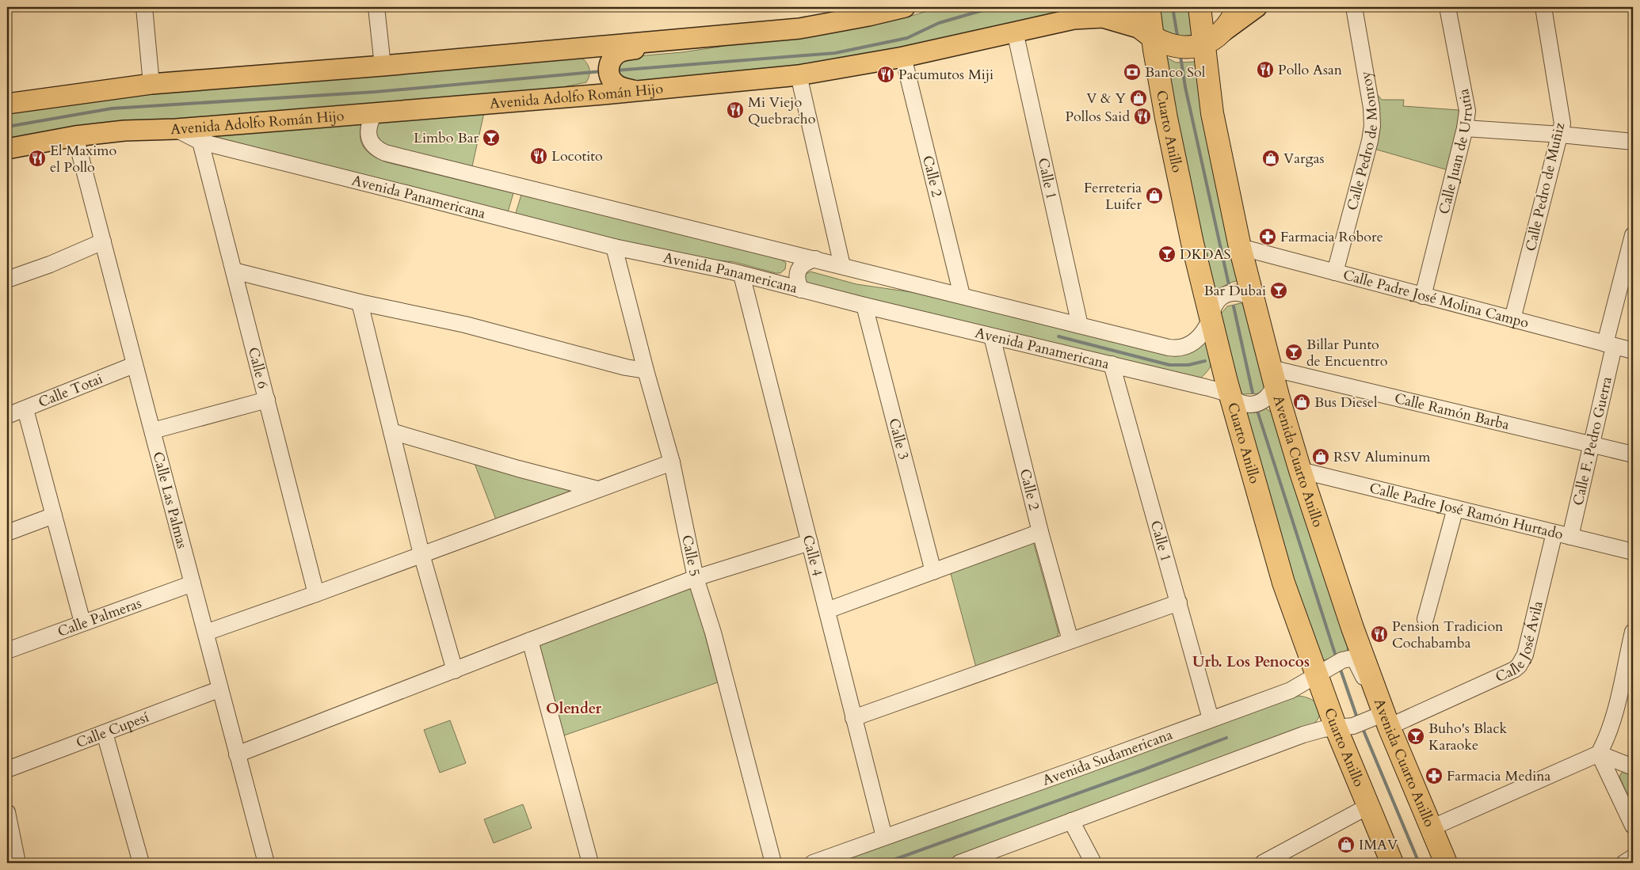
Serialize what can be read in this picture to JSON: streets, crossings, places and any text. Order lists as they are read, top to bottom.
{
  "streets": {
    "highway": ["Cuarto Anillo", "Avenida Cuarto Anillo"],
    "main road": ["Avenida Adolfo Román Hijo"],
    "street": [
      "Calle Pedro de Monroy",
      "Calle Juan de Urrutia",
      "Calle 2",
      "Calle 1",
      "Calle Pedro de Muñiz",
      "Avenida Panamericana",
      "Calle Padre José Molina Campo",
      "Calle 6",
      "Calle Totai",
      "Calle Ramón Barba",
      "Calle 3",
      "Calle F. Pedro Guerra",
      "Calle Las Palmas",
      "Calle Padre José Ramón Hurtado",
      "Calle 5",
      "Calle 4",
      "Calle Palmeras",
      "Calle José Ávila",
      "Calle Cupesí",
      "Avenida Sudamericana"
    ]
  },
  "crossings": [
    ["Avenida Adolfo Román Hijo", "Cuarto Anillo"],
    ["Avenida Adolfo Román Hijo", "Calle 2"],
    ["Avenida Adolfo Román Hijo", "Calle 1"],
    ["Avenida Adolfo Román Hijo", "Avenida Panamericana"],
    ["Avenida Adolfo Román Hijo", "Calle Las Palmas"],
    ["Cuarto Anillo", "Avenida Panamericana"],
    ["Cuarto Anillo", "Avenida Sudamericana"],
    ["Calle Pedro de Monroy", "Calle Padre José Molina Campo"],
    ["Calle Juan de Urrutia", "Calle Padre José Molina Campo"],
    ["Calle 2", "Avenida Panamericana"],
    ["Calle 1", "Avenida Panamericana"],
    ["Calle 1", "Avenida Sudamericana"],
    ["Calle Pedro de Muñiz", "Calle Padre José Molina Campo"],
    ["Avenida Panamericana", "Calle 6"],
    ["Avenida Panamericana", "Calle Ramón Barba"],
    ["Avenida Panamericana", "Calle 3"],
    ["Avenida Panamericana", "Avenida Cuarto Anillo"],
    ["Avenida Panamericana", "Calle 5"],
    ["Avenida Panamericana", "Calle 4"],
    ["Calle Padre José Molina Campo", "Calle F. Pedro Guerra"],
    ["Calle Padre José Molina Campo", "Avenida Cuarto Anillo"],
    ["Calle Totai", "Calle Las Palmas"],
    ["Calle Ramón Barba", "Calle F. Pedro Guerra"],
    ["Calle Ramón Barba", "Avenida Cuarto Anillo"],
    ["Calle F. Pedro Guerra", "Calle Padre José Ramón Hurtado"],
    ["Avenida Cuarto Anillo", "Calle Padre José Ramón Hurtado"],
    ["Avenida Cuarto Anillo", "Calle José Ávila"],
    ["Avenida Cuarto Anillo", "Avenida Sudamericana"],
    ["Calle Las Palmas", "Calle Palmeras"],
    ["Calle Las Palmas", "Calle Cupesí"],
    ["Calle Padre José Ramón Hurtado", "Calle José Ávila"],
    ["Calle 4", "Avenida Sudamericana"],
    ["Calle José Ávila", "Avenida Sudamericana"]
  ],
  "districts": ["Urb. Los Penocos", "Olender"],
  "places": {
    "restaurant": [
      "Pollo Asan",
      "Pacumutos Miji",
      "Mi Viejo Quebracho",
      "Pollos Said",
      "Locotito",
      "El Maximo el Pollo",
      "Pension Tradicion Cochabamba"
    ],
    "bank": ["Banco Sol"],
    "shop": [
      "V & Y",
      "Vargas",
      "Ferreteria Luifer",
      "Bus Diesel",
      "RSV Aluminum",
      "IMAV"
    ],
    "bar": [
      "Limbo Bar",
      "DKDAS",
      "Bar Dubai",
      "Billar Punto de Encuentro",
      "Buho's Black Karaoke"
    ],
    "pharmacy": ["Farmacia Robore", "Farmacia Medina"]
  }
}
